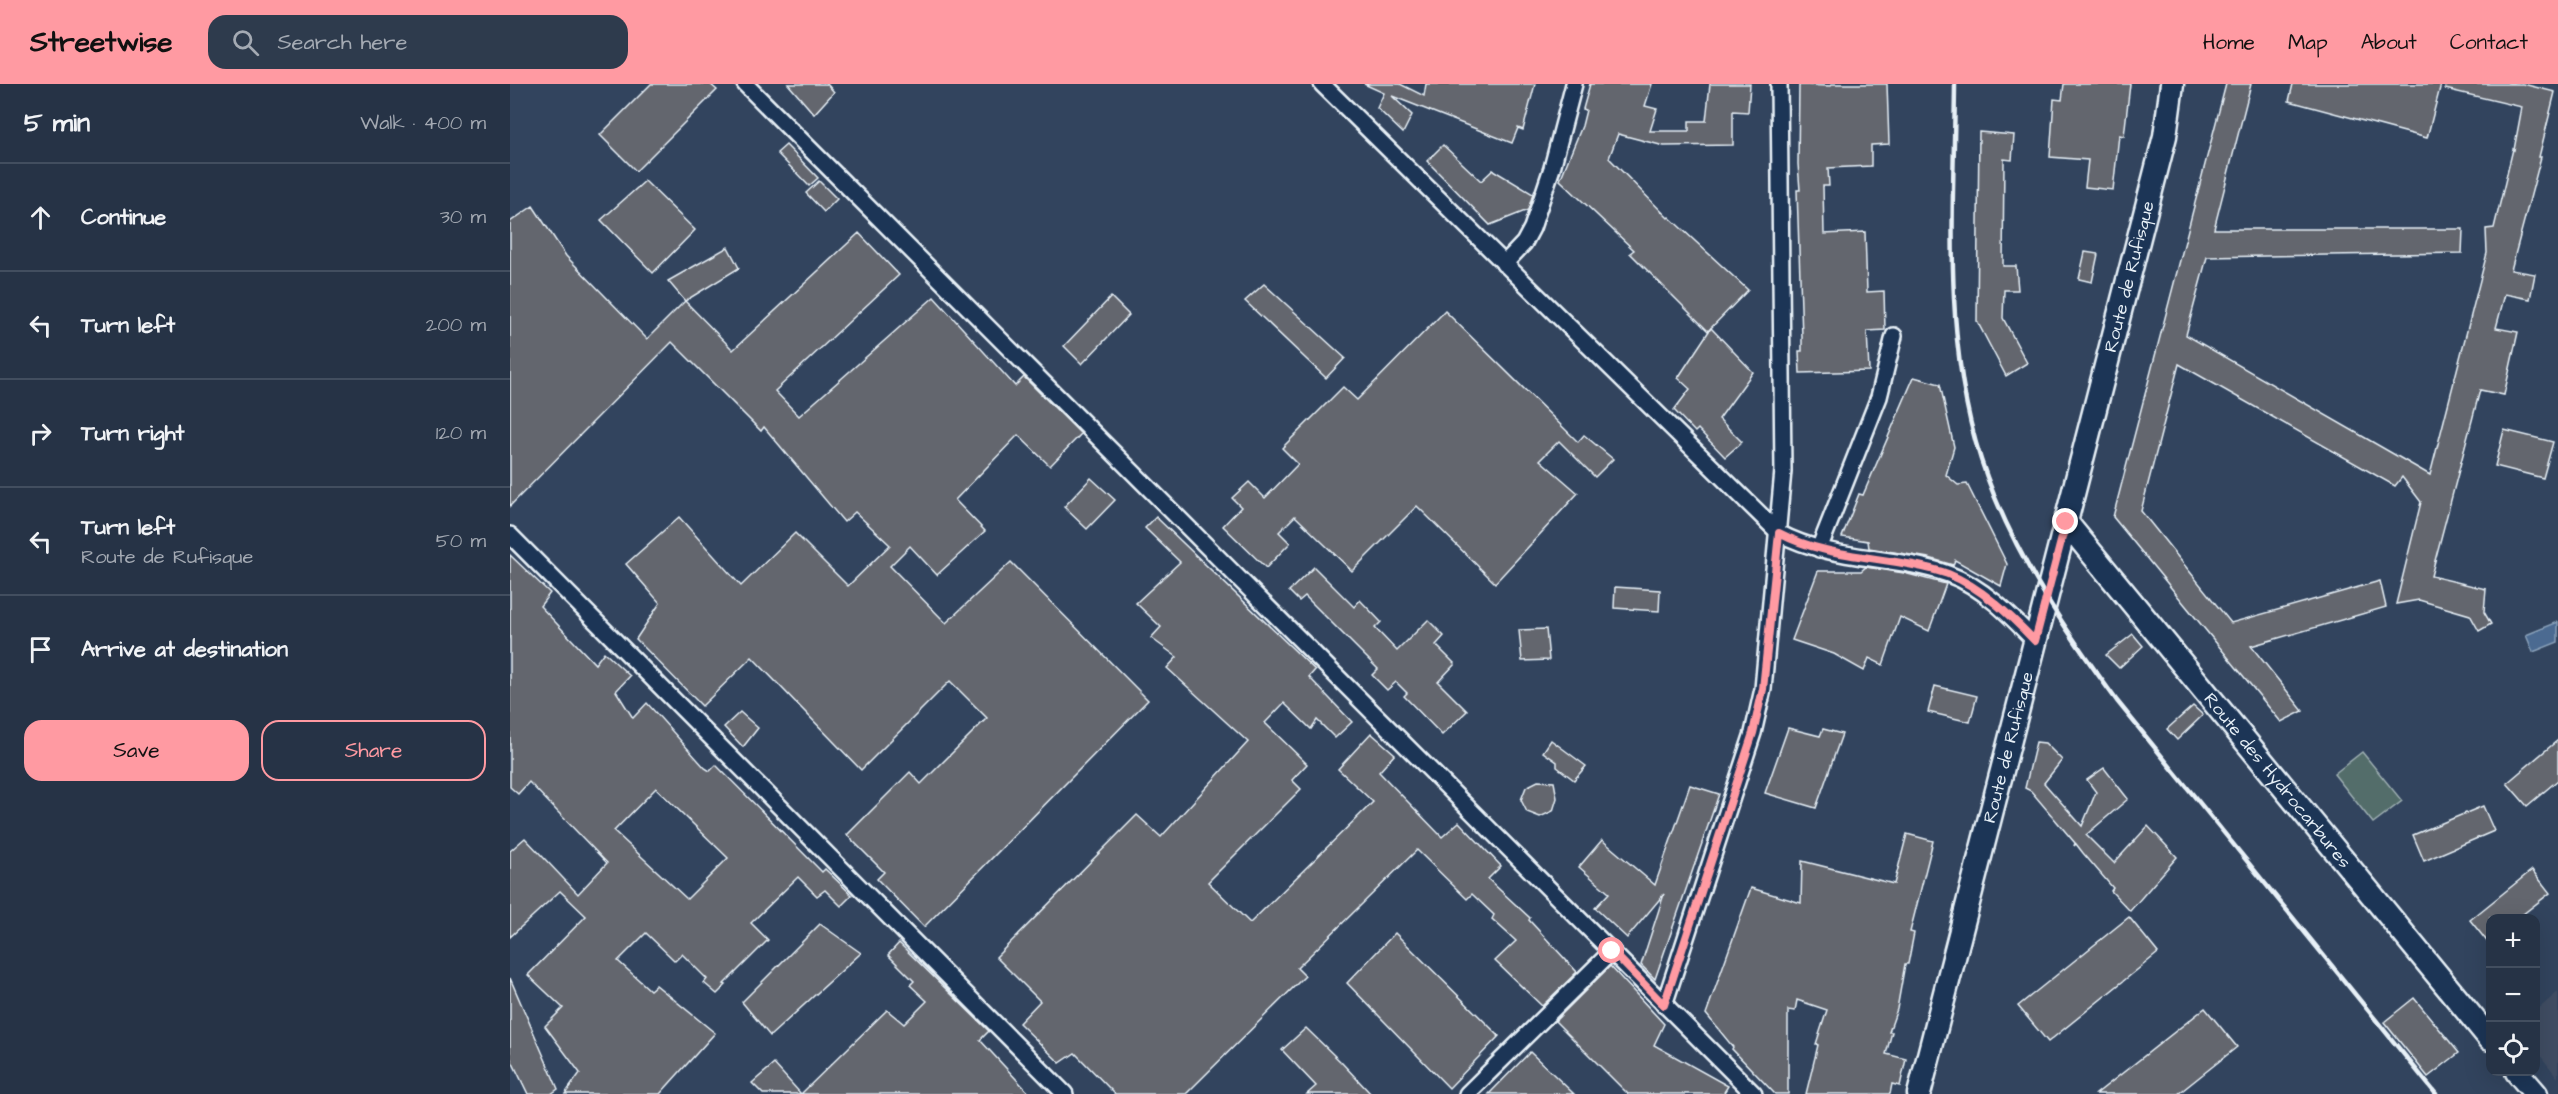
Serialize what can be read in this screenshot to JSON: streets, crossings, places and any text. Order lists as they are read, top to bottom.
{
  "streets": {
    "main road": ["Route de Rufisque", "Route des Hydrocarbures"]
  },
  "crossings": [
    ["Route de Rufisque", "Route des Hydrocarbures"]
  ],
  "page": {
    "header": "Streetwise",
    "search": "Search here",
    "nav": [
      "Home",
      "Map",
      "About",
      "Contact"
    ],
    "heading": ["5 min", "Walk · 400 m"],
    "list": [
      ["Continue", "30 m"],
      ["Turn left", "200 m"],
      ["Turn right", "120 m"],
      ["Turn left", "Route de Rufisque", "50 m"],
      "Arrive at destination"
    ],
    "buttons": ["Save", "Share"],
    "map_buttons": ["+", "−"]
  }
}
